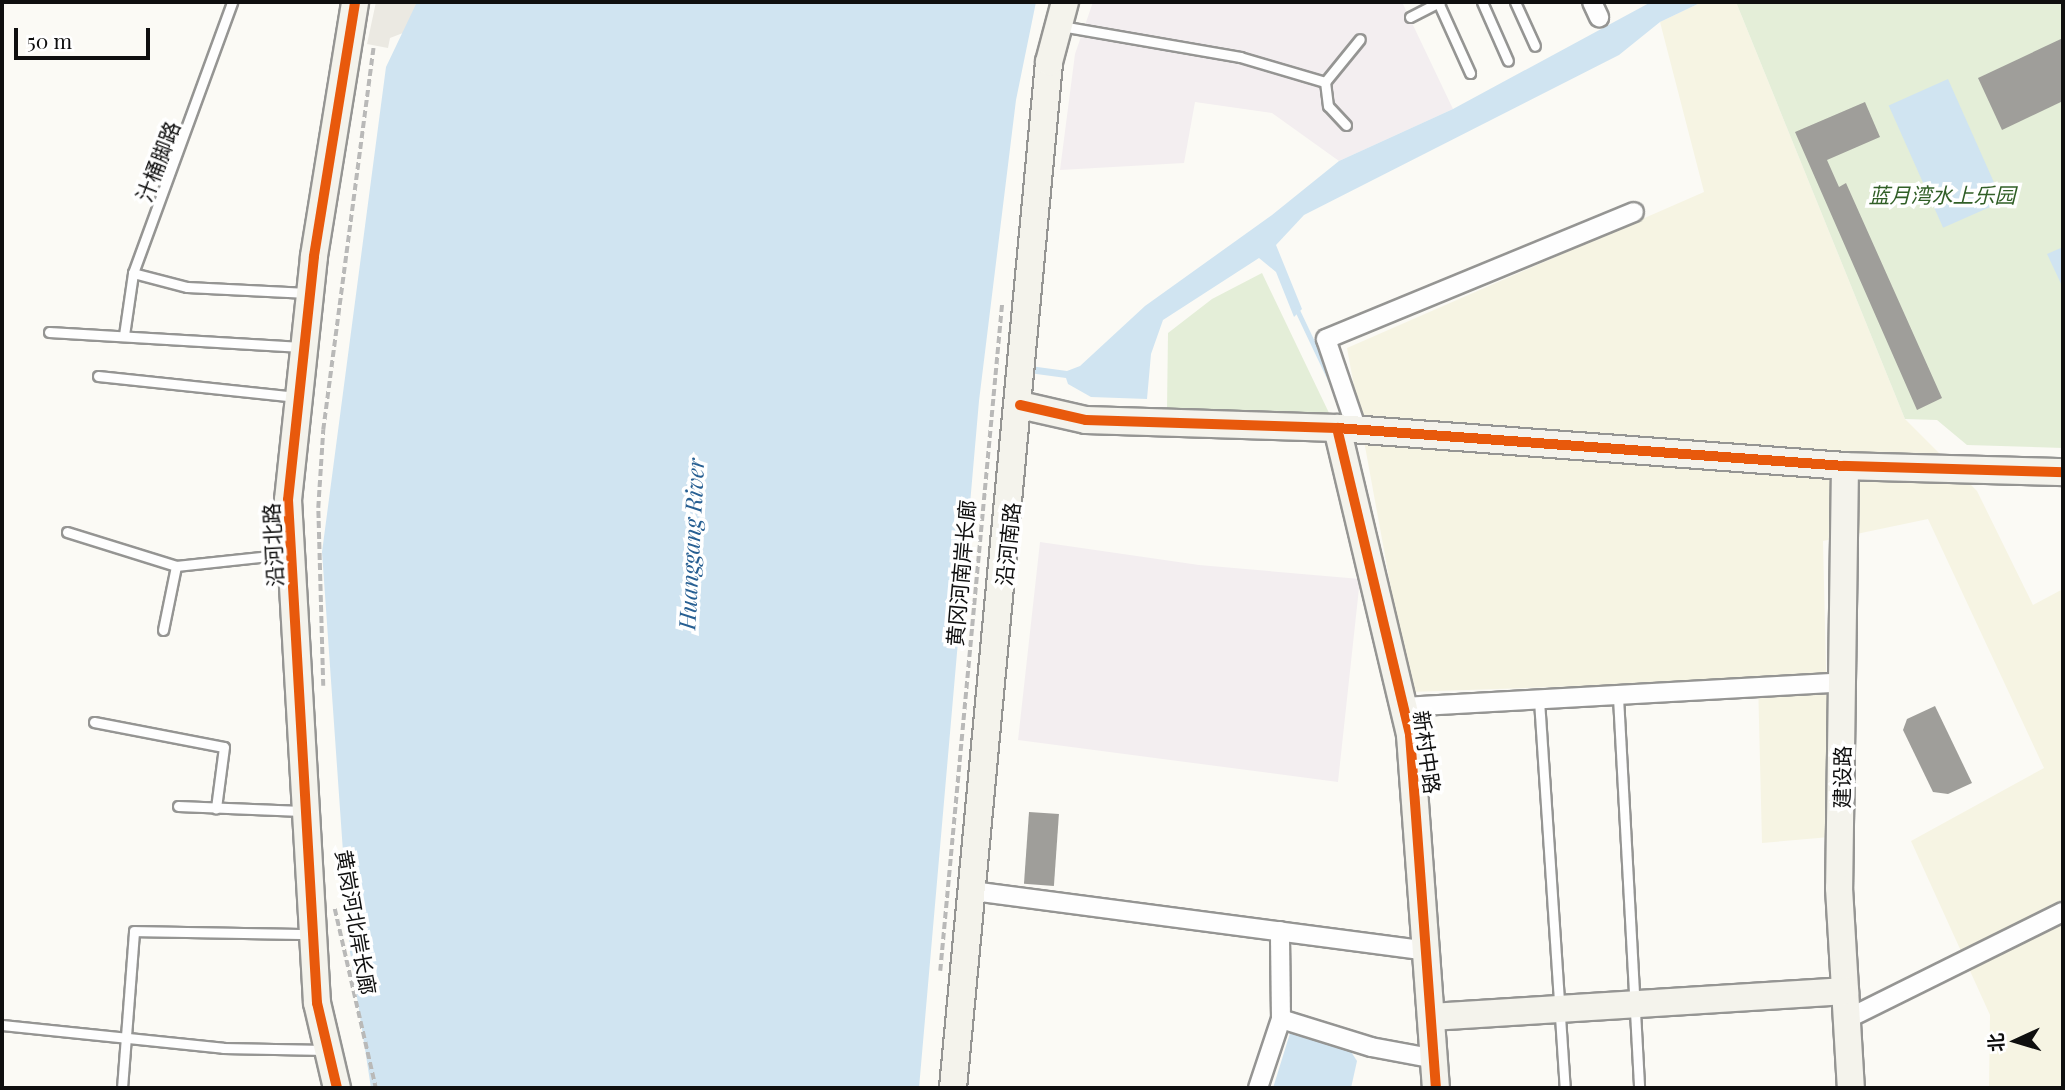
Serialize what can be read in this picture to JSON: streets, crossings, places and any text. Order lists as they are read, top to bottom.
{
  "streets": {
    "street": [
      "沿河南路",
      "沿河北路",
      "新村中路",
      "建设路"
    ],
    "lane": ["汁桶脚路"],
    "path": ["黄冈河南岸长廊", "黄岗河北岸长廊"]
  },
  "water": ["Huanggang River"],
  "parks": ["蓝月湾水上乐园"],
  "scale_bar": "50 m",
  "north": "left"
}
